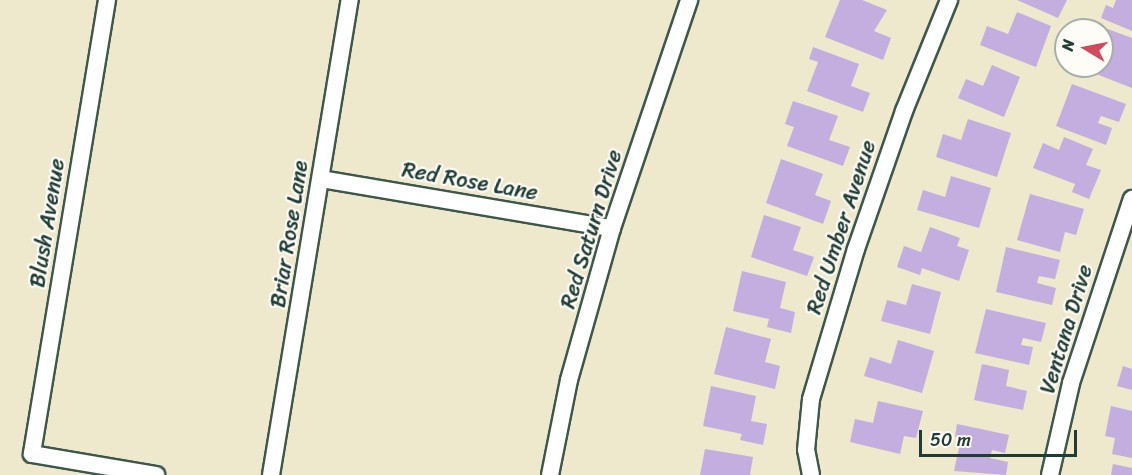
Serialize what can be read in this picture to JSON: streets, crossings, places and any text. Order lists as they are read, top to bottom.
{
  "streets": {
    "street": [
      "Red Rose Lane",
      "Blush Avenue",
      "Red Umber Avenue",
      "Red Saturn Drive",
      "Briar Rose Lane",
      "Ventana Drive"
    ]
  },
  "crossings": [
    ["Red Rose Lane", "Red Saturn Drive"],
    ["Red Rose Lane", "Briar Rose Lane"]
  ],
  "scale_bar": "50 m",
  "north": "left"
}
